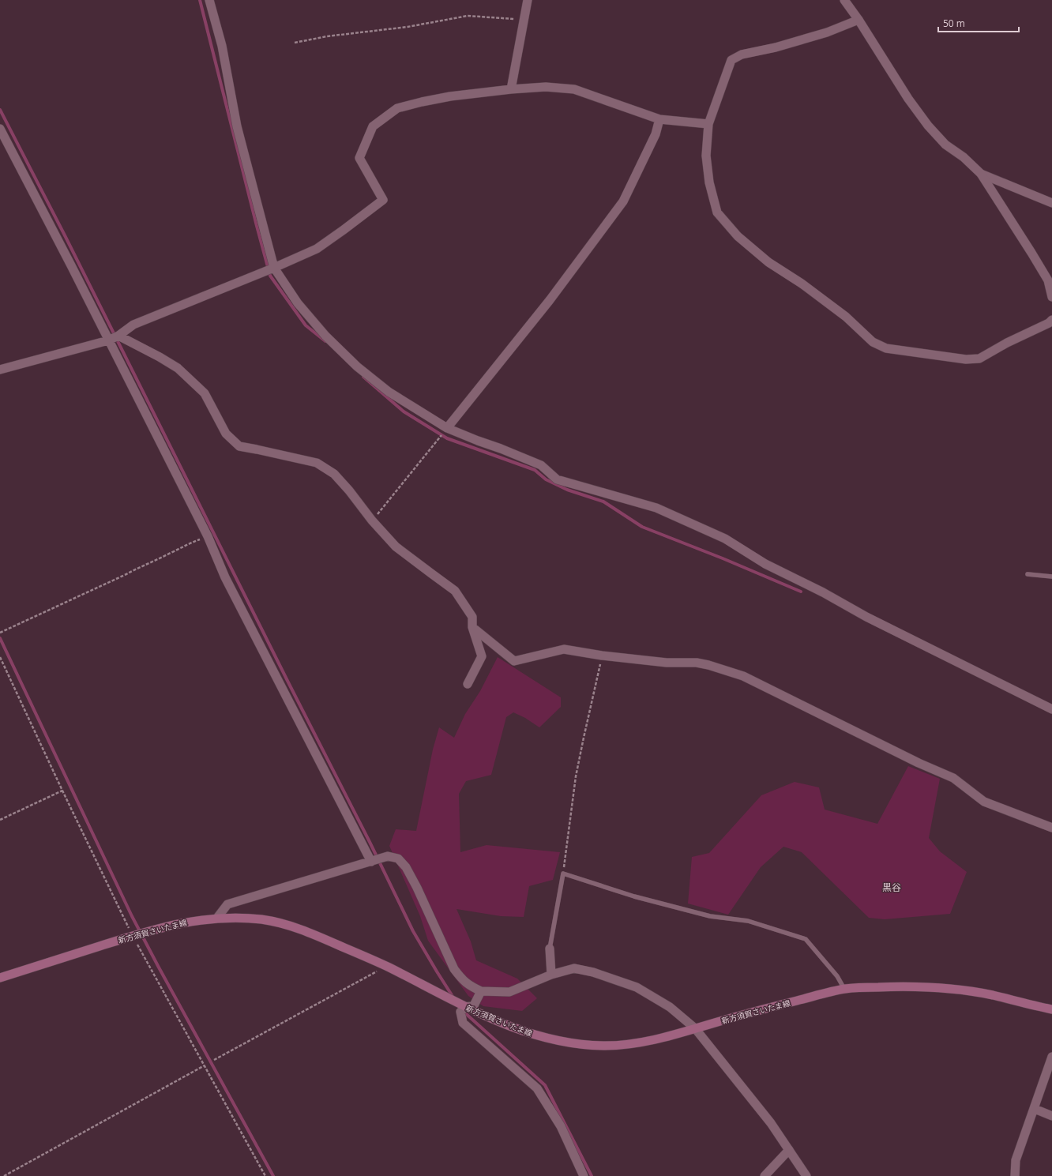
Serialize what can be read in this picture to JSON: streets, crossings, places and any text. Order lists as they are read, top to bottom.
{
  "streets": {
    "main road": ["新方須賀さいたま線"]
  },
  "districts": ["黒谷"],
  "scale_bar": "50 m"
}
